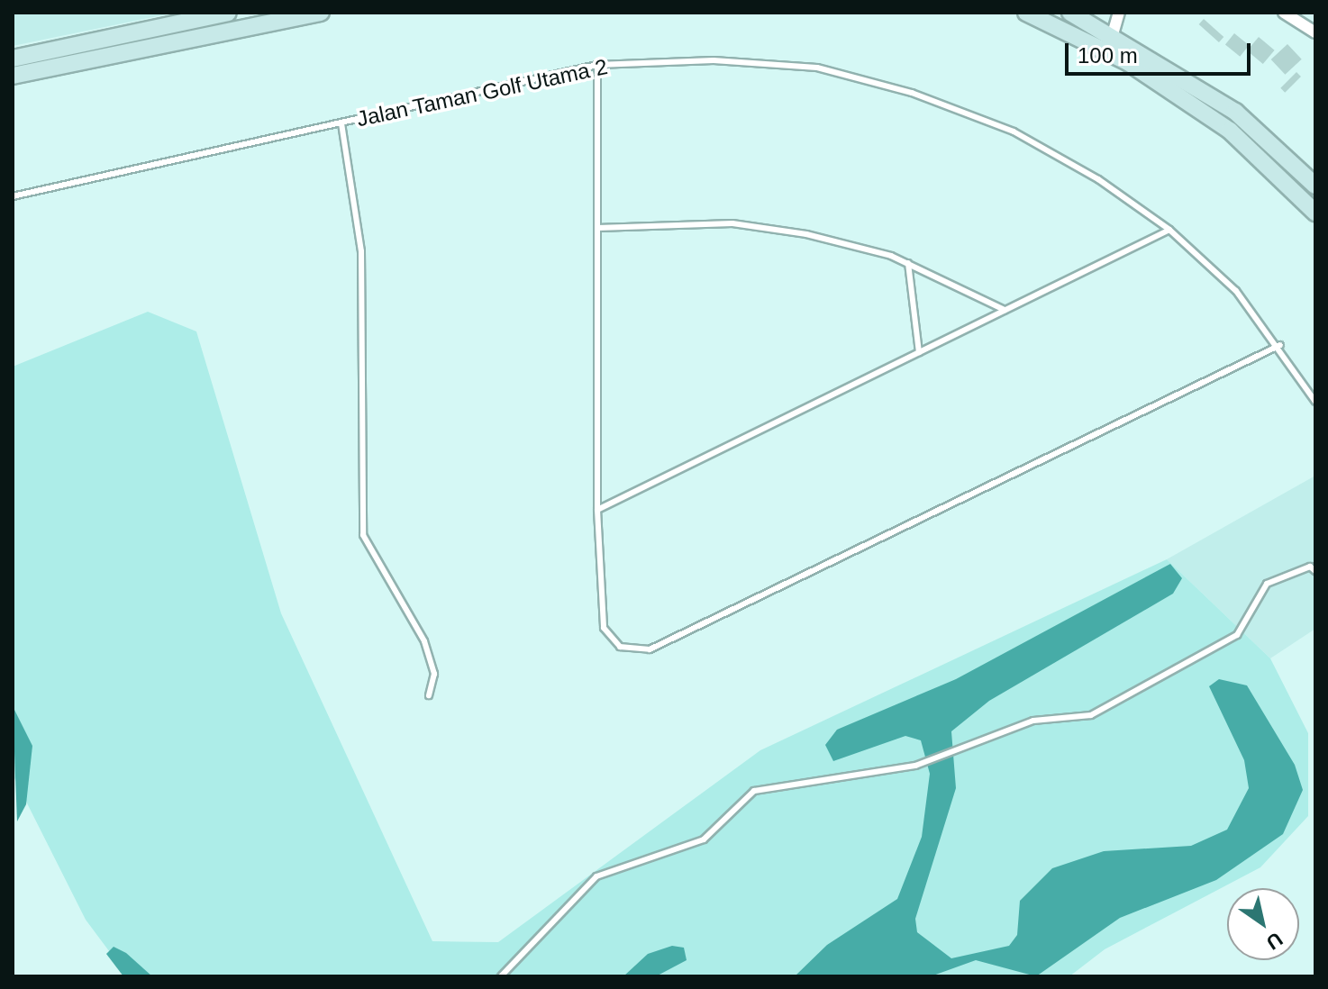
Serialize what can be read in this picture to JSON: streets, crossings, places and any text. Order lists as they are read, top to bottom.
{
  "streets": {
    "lane": ["Jalan Taman Golf Utama 2"]
  },
  "scale_bar": "100 m",
  "north": "bottom right"
}
